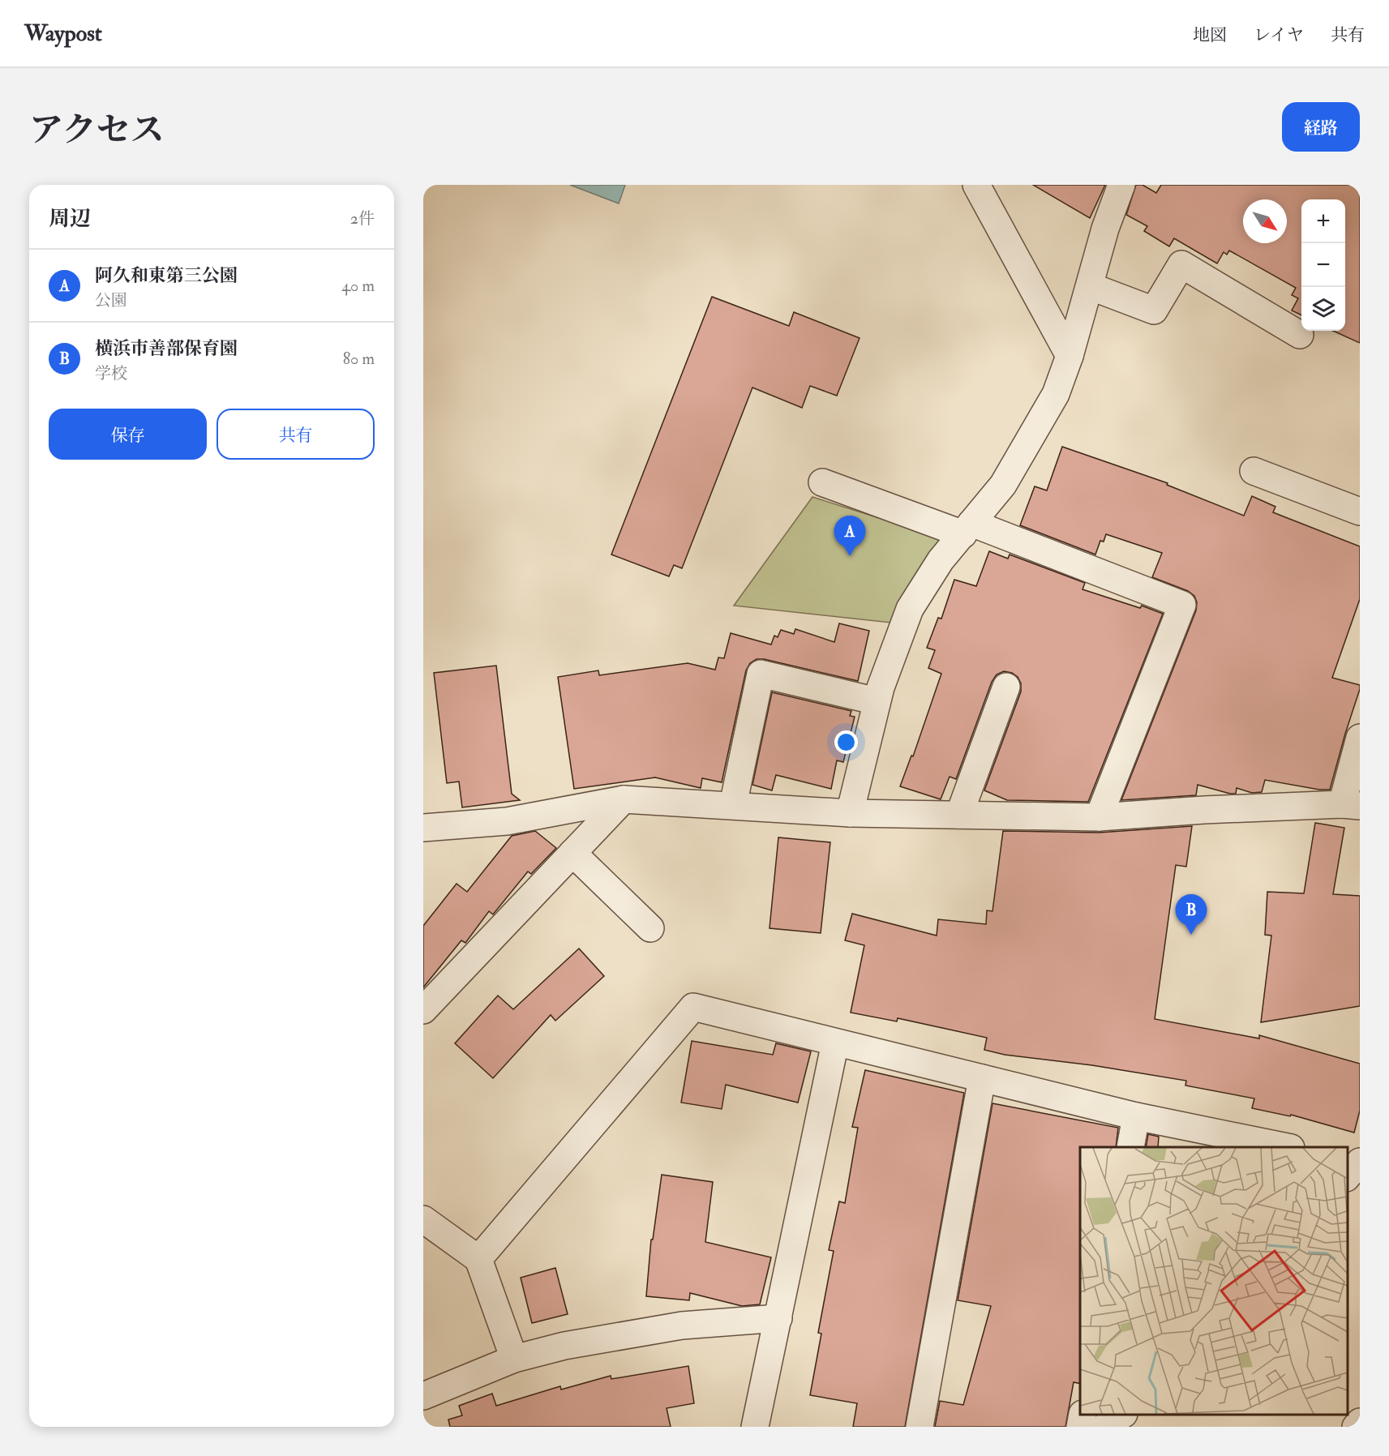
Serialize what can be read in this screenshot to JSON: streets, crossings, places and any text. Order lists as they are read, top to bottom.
{
  "north": "bottom right",
  "page": {
    "header": "Waypost",
    "nav": ["地図", "レイヤ", "共有"],
    "title": "アクセス",
    "buttons": [
      "経路",
      ["保存", "共有"]
    ],
    "heading": ["周辺", "2件"],
    "map_buttons": ["+", "−"],
    "list": [
      {
        "mark": "A",
        "name": "阿久和東第三公園",
        "note": "公園",
        "value": "40 m"
      },
      {
        "mark": "B",
        "name": "横浜市善部保育園",
        "note": "学校",
        "value": "80 m"
      }
    ],
    "pins": ["A", "B"]
  }
}
